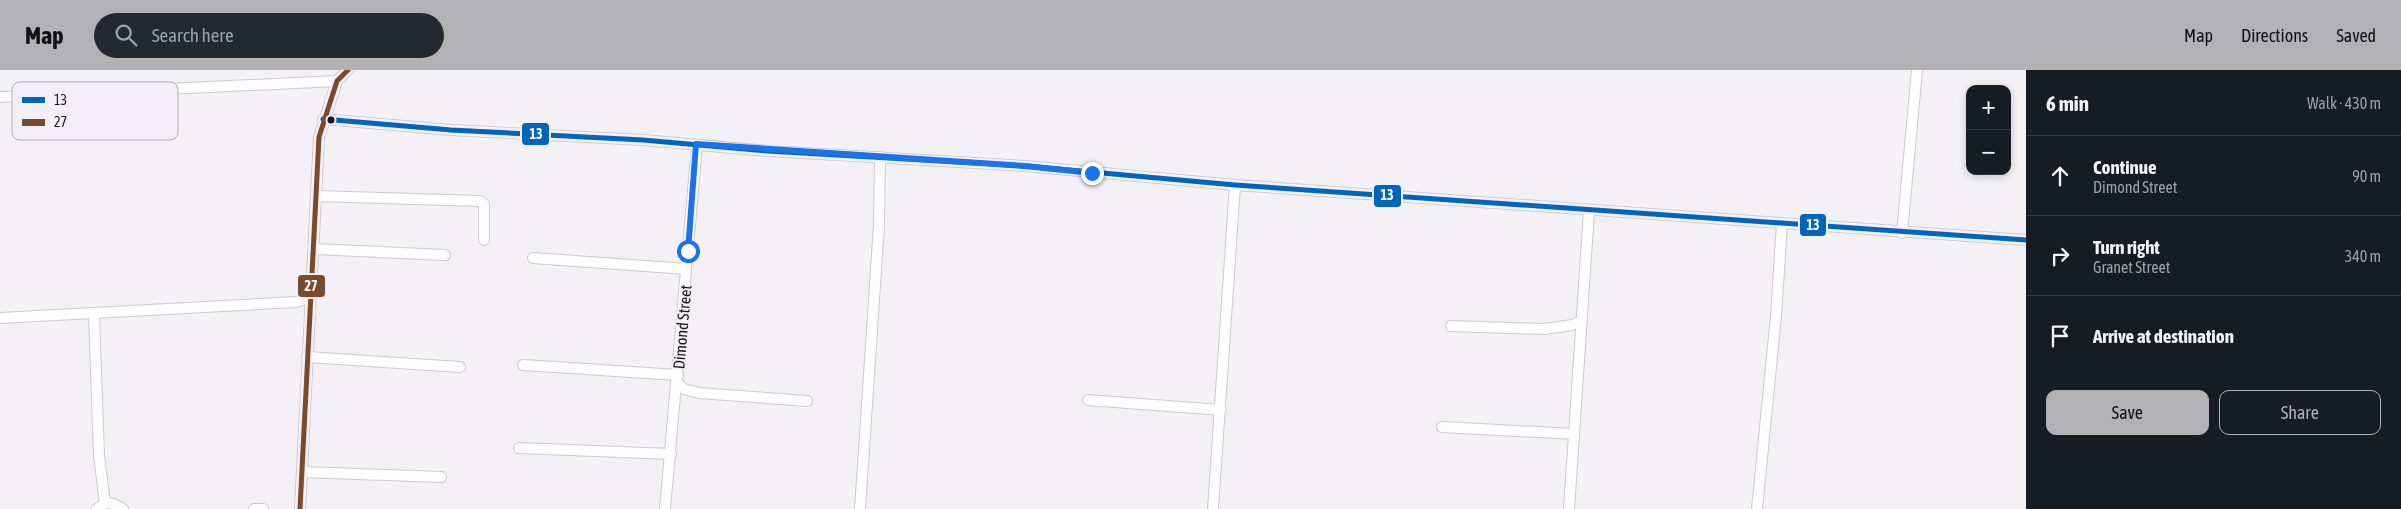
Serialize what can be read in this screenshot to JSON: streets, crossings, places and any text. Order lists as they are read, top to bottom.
{
  "streets": {
    "street": ["Dimond Street"]
  },
  "lines": ["transit line 27", "transit line 13"],
  "legend": ["13", "27"],
  "page": {
    "header": "Map",
    "search": "Search here",
    "nav": ["Map", "Directions", "Saved"],
    "heading": ["6 min", "Walk · 430 m"],
    "map_buttons": ["+", "−"],
    "list": [
      ["Continue", "Dimond Street", "90 m"],
      ["Turn right", "Granet Street", "340 m"],
      "Arrive at destination"
    ],
    "buttons": ["Save", "Share"]
  }
}
